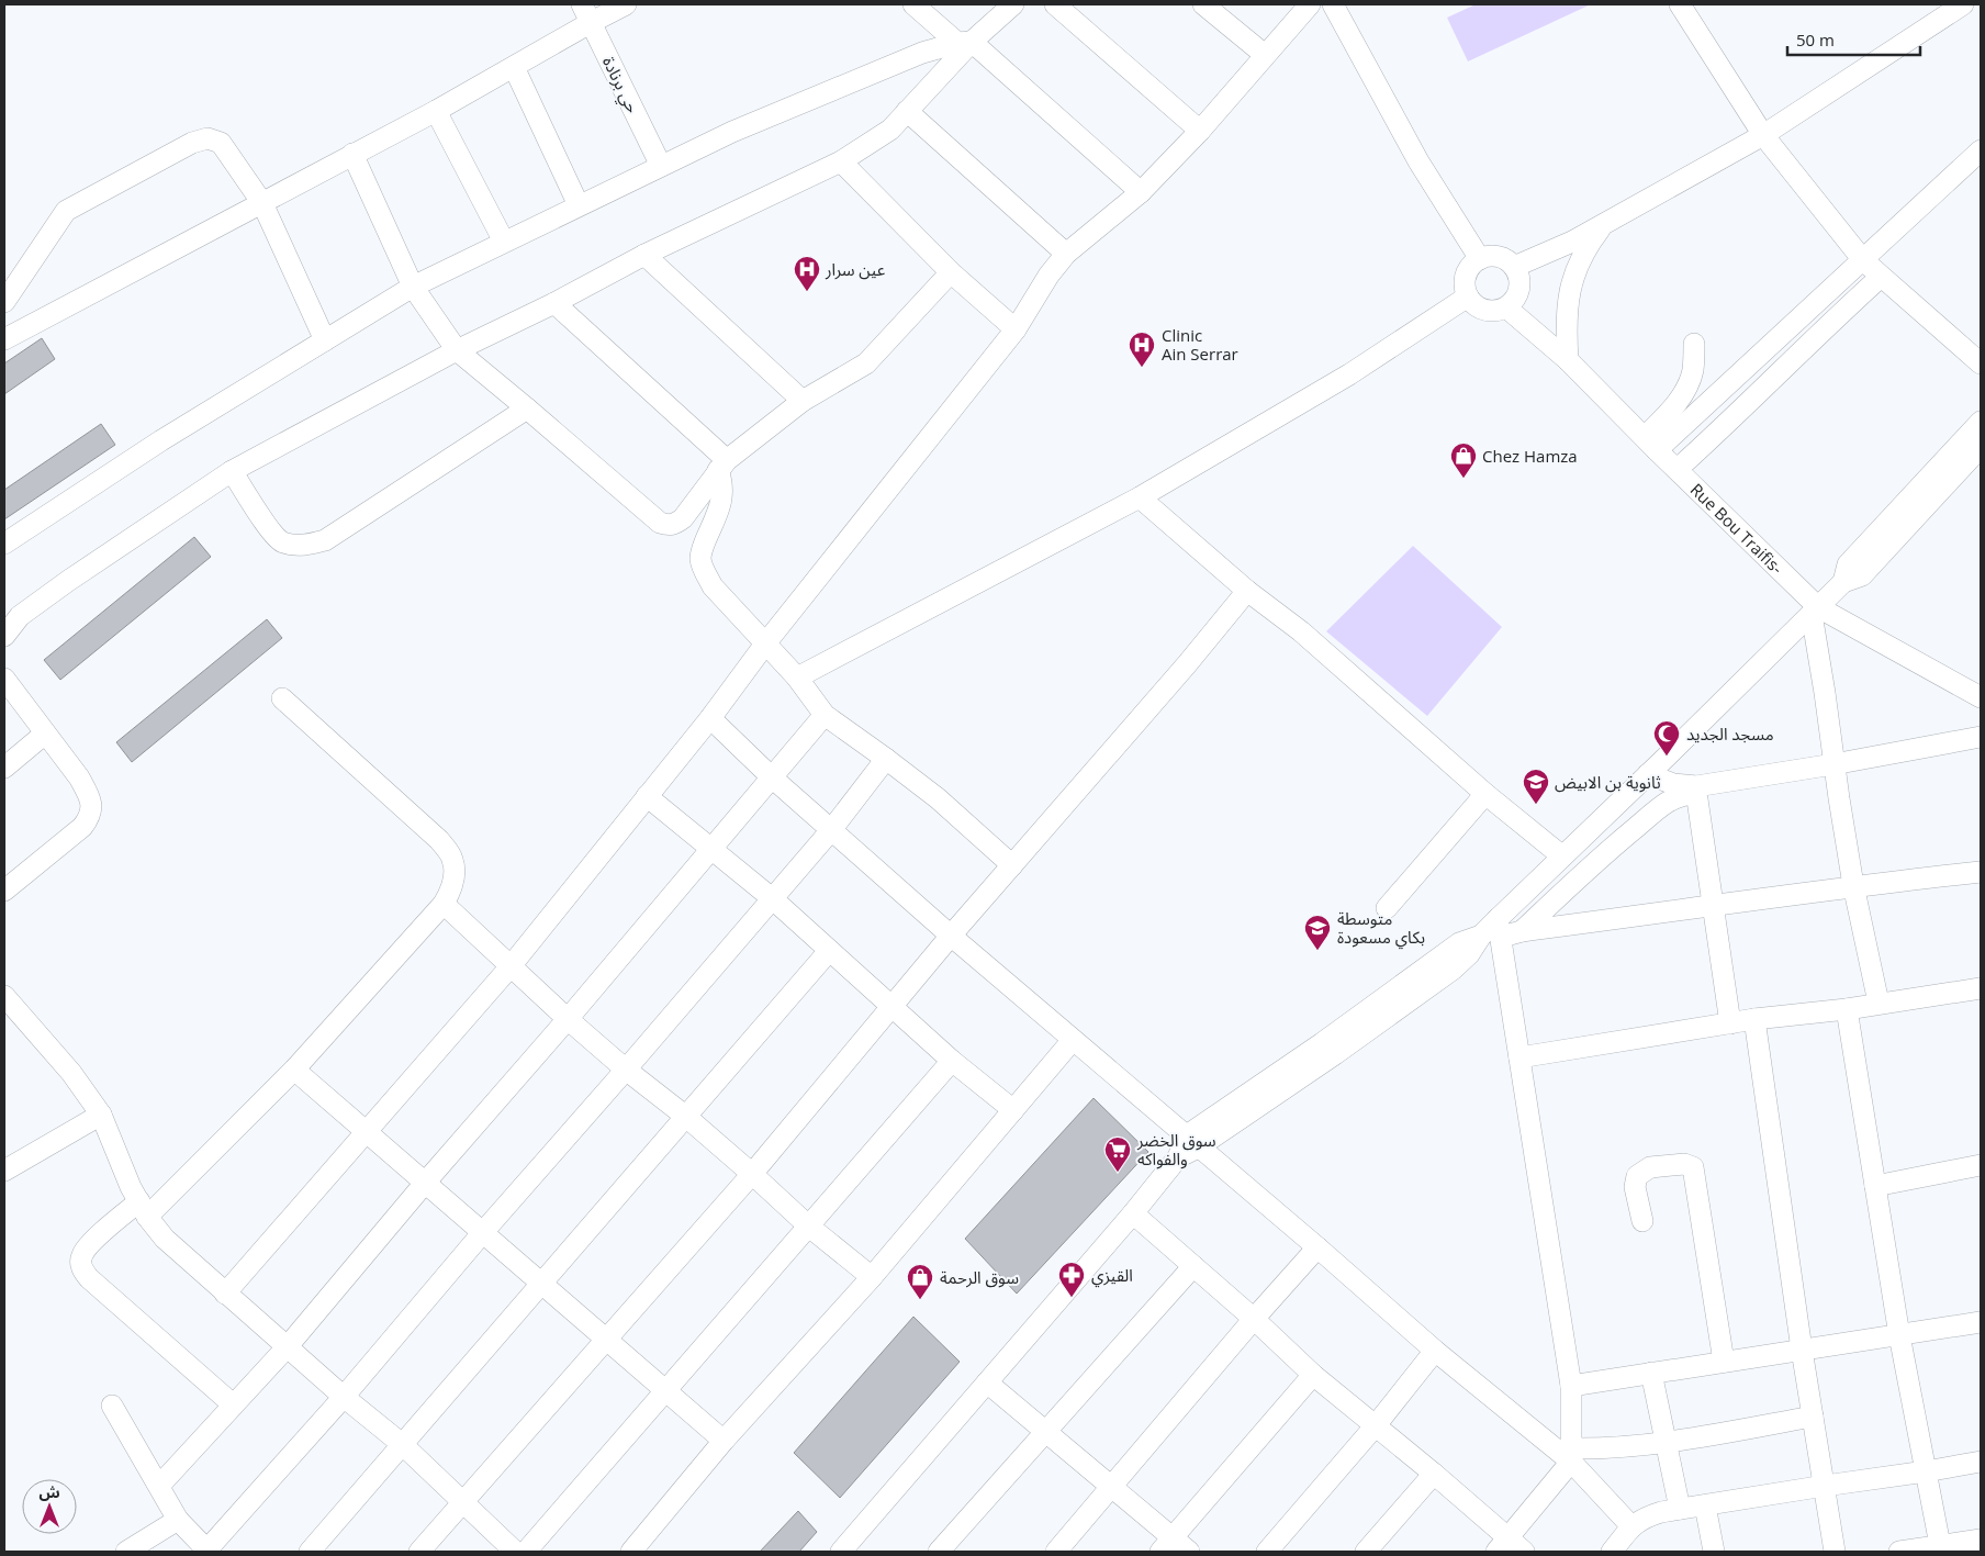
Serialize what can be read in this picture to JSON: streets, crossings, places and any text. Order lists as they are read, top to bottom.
{
  "streets": {
    "street": ["حي برنادة", "Rue Bou Traifis-"]
  },
  "places": {
    "hospital": ["عين سرار", "Clinic Ain Serrar"],
    "shop": ["Chez Hamza", "سوق الرحمة"],
    "mosque": ["مسجد الجديد"],
    "school or university": ["ثانوية بن الابيض", "متوسطة بكاي مسعودة"],
    "supermarket": ["سوق الخضر والفواكه"],
    "pharmacy": ["القيزي"]
  },
  "scale_bar": "50 m",
  "north": "top"
}
